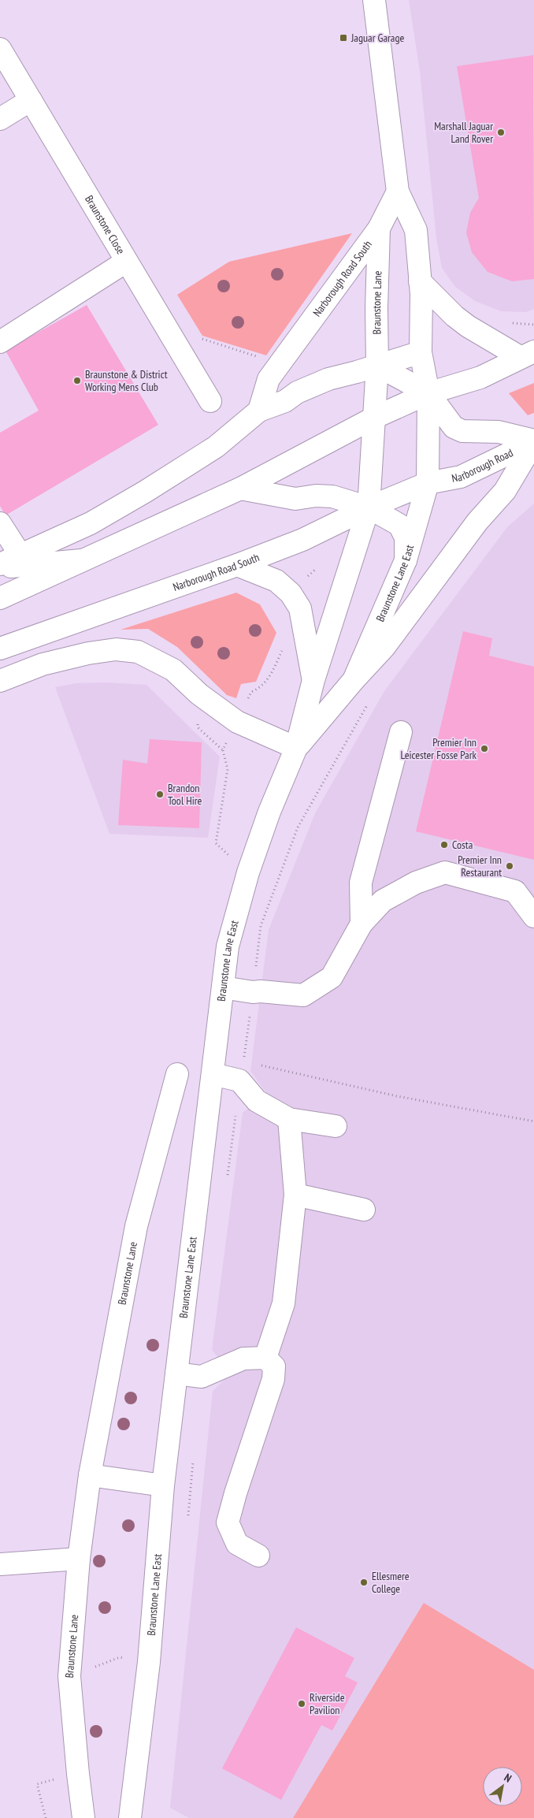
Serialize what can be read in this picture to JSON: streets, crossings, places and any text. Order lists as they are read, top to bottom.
{
  "streets": {
    "street": [
      "Braunstone Close",
      "Narborough Road South",
      "Braunstone Lane",
      "Narborough Road",
      "Braunstone Lane East"
    ]
  },
  "crossings": [
    ["Narborough Road South", "Braunstone Lane"],
    ["Narborough Road South", "Narborough Road"],
    ["Narborough Road South", "Braunstone Lane East"],
    ["Braunstone Lane", "Braunstone Lane East"],
    ["Narborough Road", "Braunstone Lane East"]
  ],
  "places": {
    "transit": ["Jaguar Garage"],
    "other": [
      "Marshall Jaguar Land Rover",
      "Braunstone & District Working Mens Club",
      "Premier Inn Leicester Fosse Park",
      "Brandon Tool Hire",
      "Costa",
      "Premier Inn Restaurant",
      "Ellesmere College",
      "Riverside Pavilion"
    ]
  },
  "north": "top right"
}
